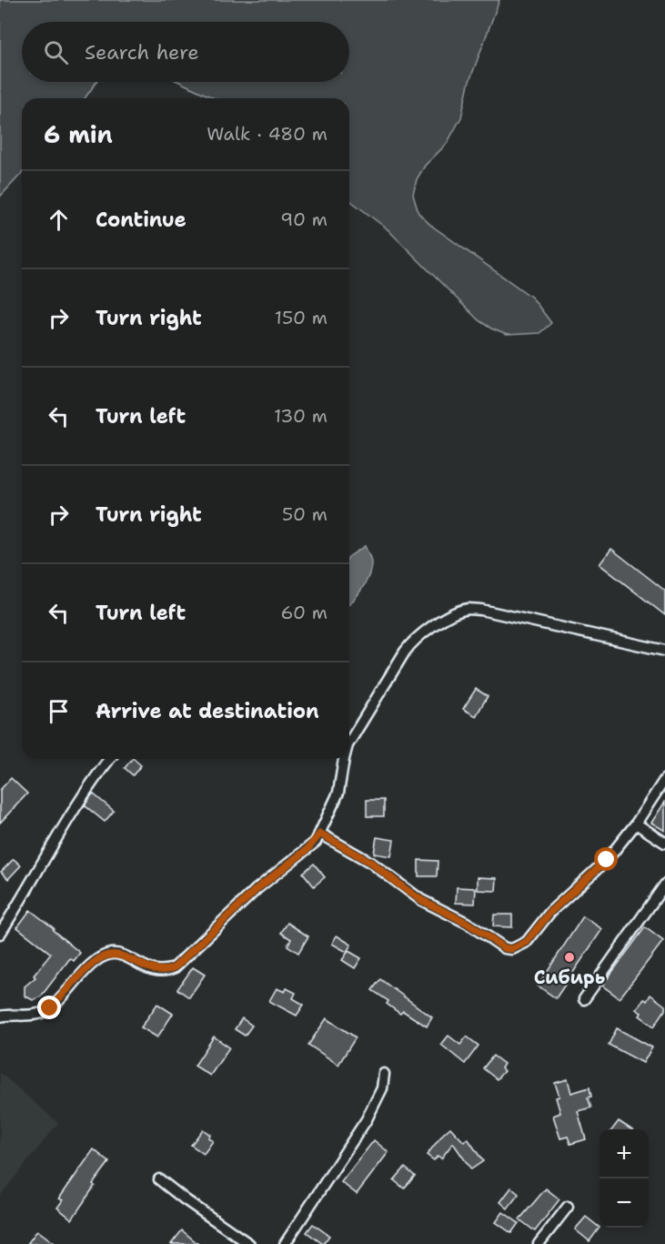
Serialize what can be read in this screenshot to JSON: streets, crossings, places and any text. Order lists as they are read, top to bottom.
{
  "places": ["Сибирь"],
  "page": {
    "search": "Search here",
    "heading": ["6 min", "Walk · 480 m"],
    "list": [
      ["Continue", "90 m"],
      ["Turn right", "150 m"],
      ["Turn left", "130 m"],
      ["Turn right", "50 m"],
      ["Turn left", "60 m"],
      "Arrive at destination"
    ],
    "map_buttons": ["+", "−"]
  }
}
